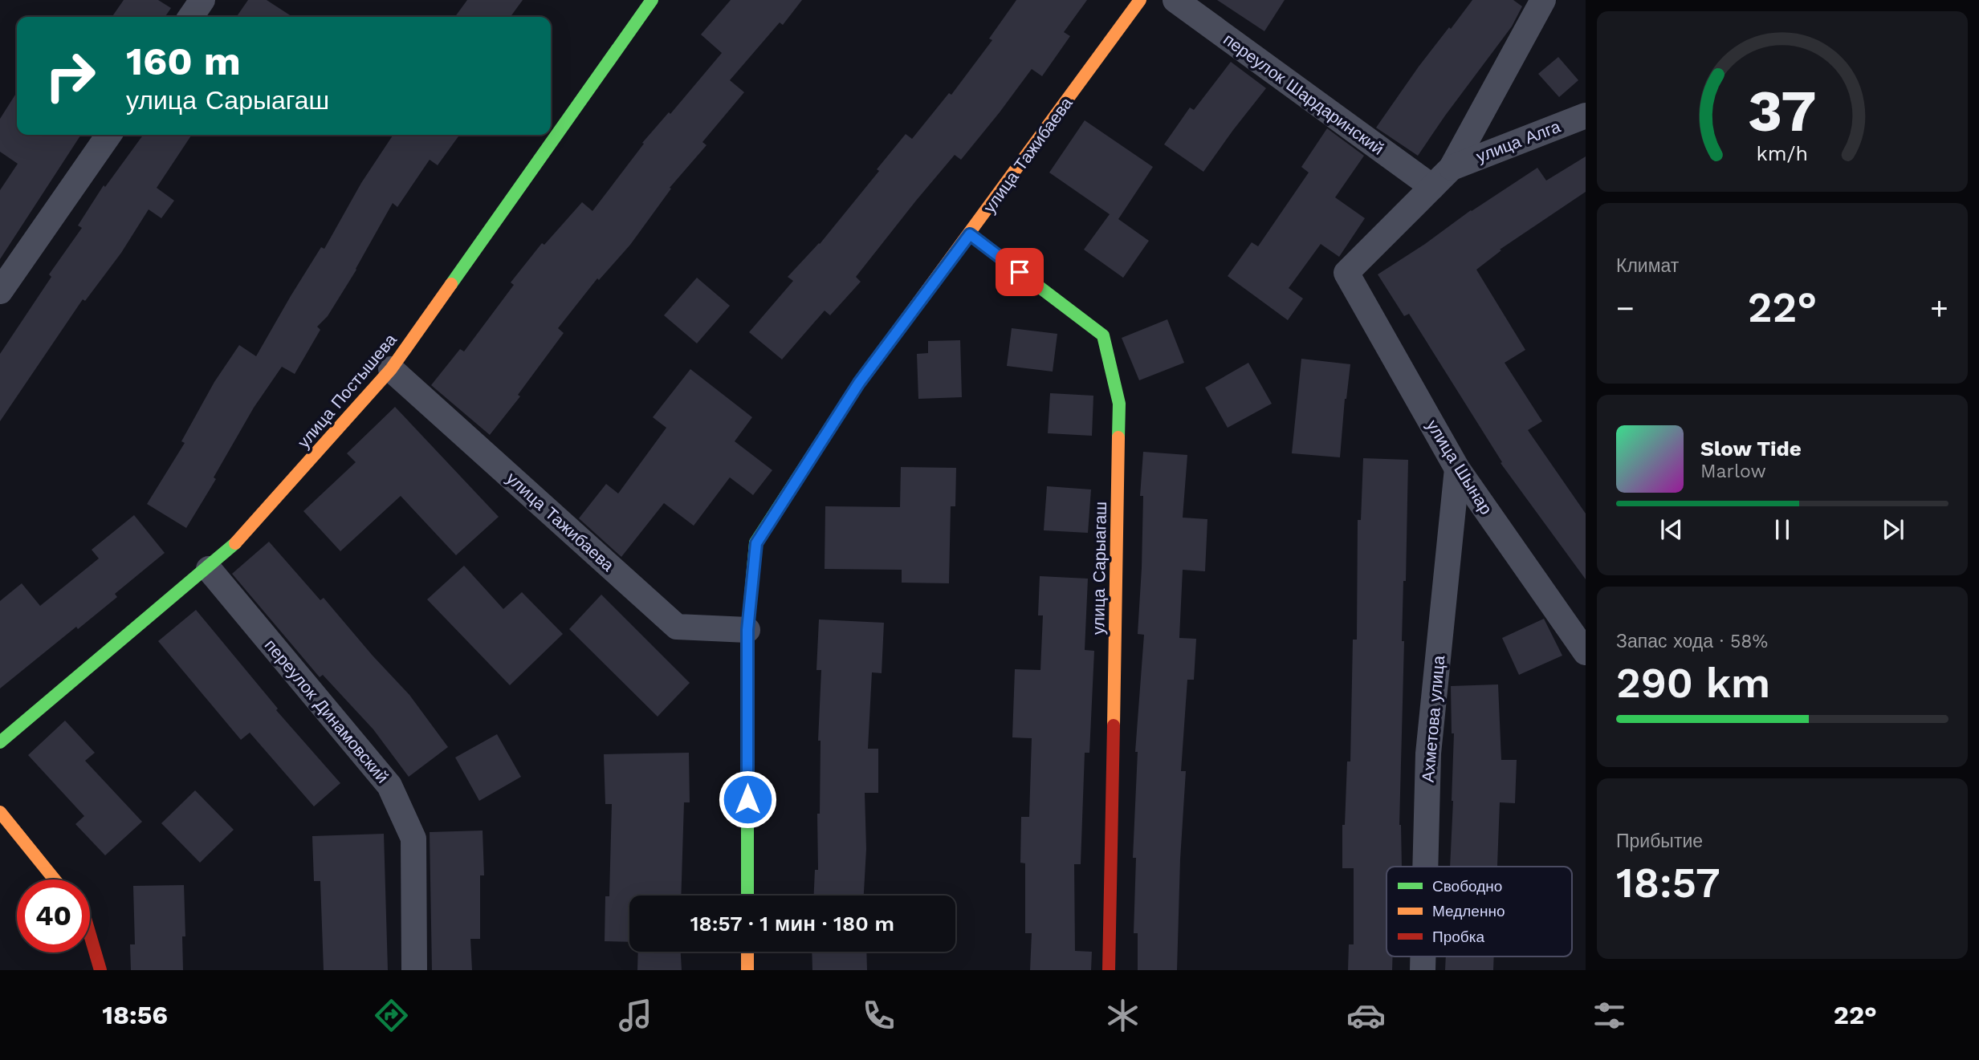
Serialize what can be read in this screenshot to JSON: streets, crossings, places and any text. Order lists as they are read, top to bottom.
{
  "streets": {
    "street": [
      "переулок Шардаринский",
      "улица Алга",
      "улица Тажибаева",
      "улица Постышева",
      "улица Шынар",
      "улица Сарыагаш",
      "переулок Динамовский",
      "Ахметова улица"
    ]
  },
  "crossings": [
    ["переулок Шардаринский", "улица Шынар"],
    ["улица Тажибаева", "улица Постышева"],
    ["улица Тажибаева", "улица Сарыагаш"],
    ["улица Постышева", "переулок Динамовский"],
    ["улица Шынар", "Ахметова улица"]
  ],
  "legend": ["Свободно", "Медленно", "Пробка"],
  "page": {
    "turn": ["160 m", "улица Сарыагаш"],
    "tile": [
      "Климат",
      ["Запас хода · 58%", "290 km"],
      ["Прибытие", "18:57"]
    ],
    "heat": ["−", "22°", "+"],
    "song": ["Slow Tide", "Marlow"],
    "limit": "40",
    "trip": "18:57 · 1 мин · 180 m",
    "tabs": ["18:56", "22°"],
    "gauge": ["37", "km/h"]
  }
}
